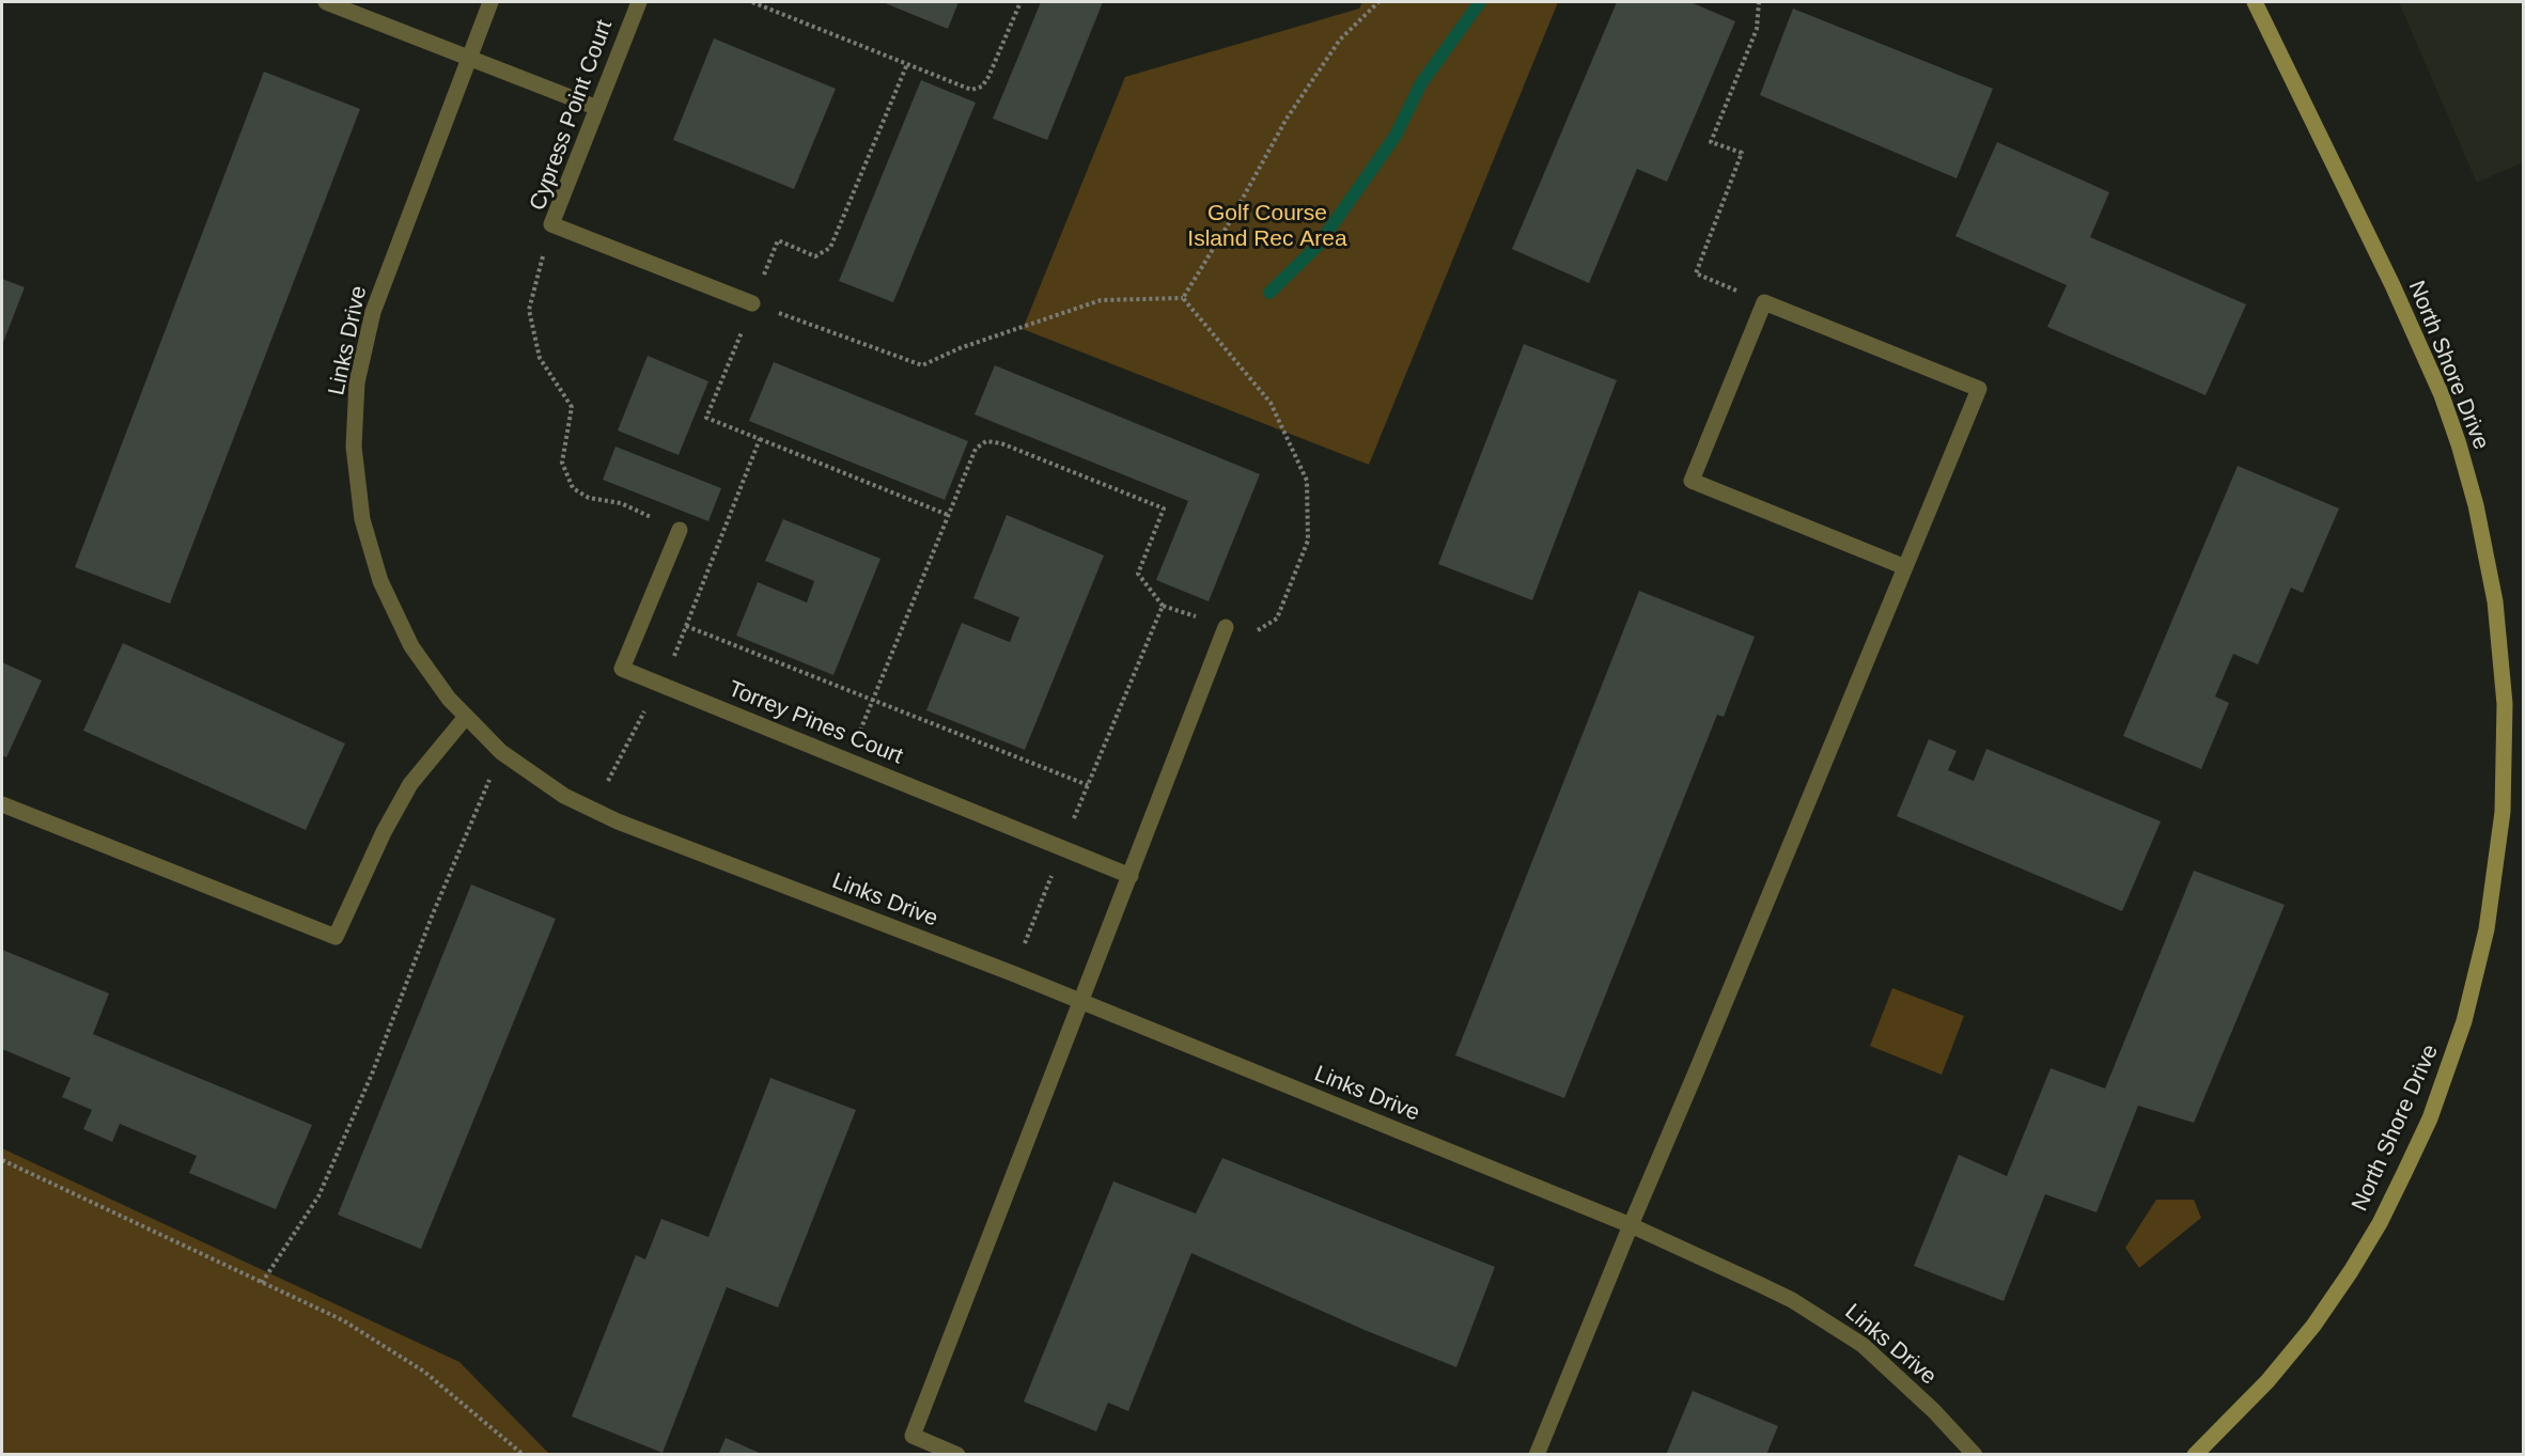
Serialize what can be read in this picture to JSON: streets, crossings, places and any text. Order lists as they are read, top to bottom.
{
  "streets": {
    "street": [
      "Cypress Point Court",
      "Links Drive",
      "North Shore Drive",
      "Torrey Pines Court"
    ]
  },
  "parks": ["Golf Course Island Rec Area"]
}
